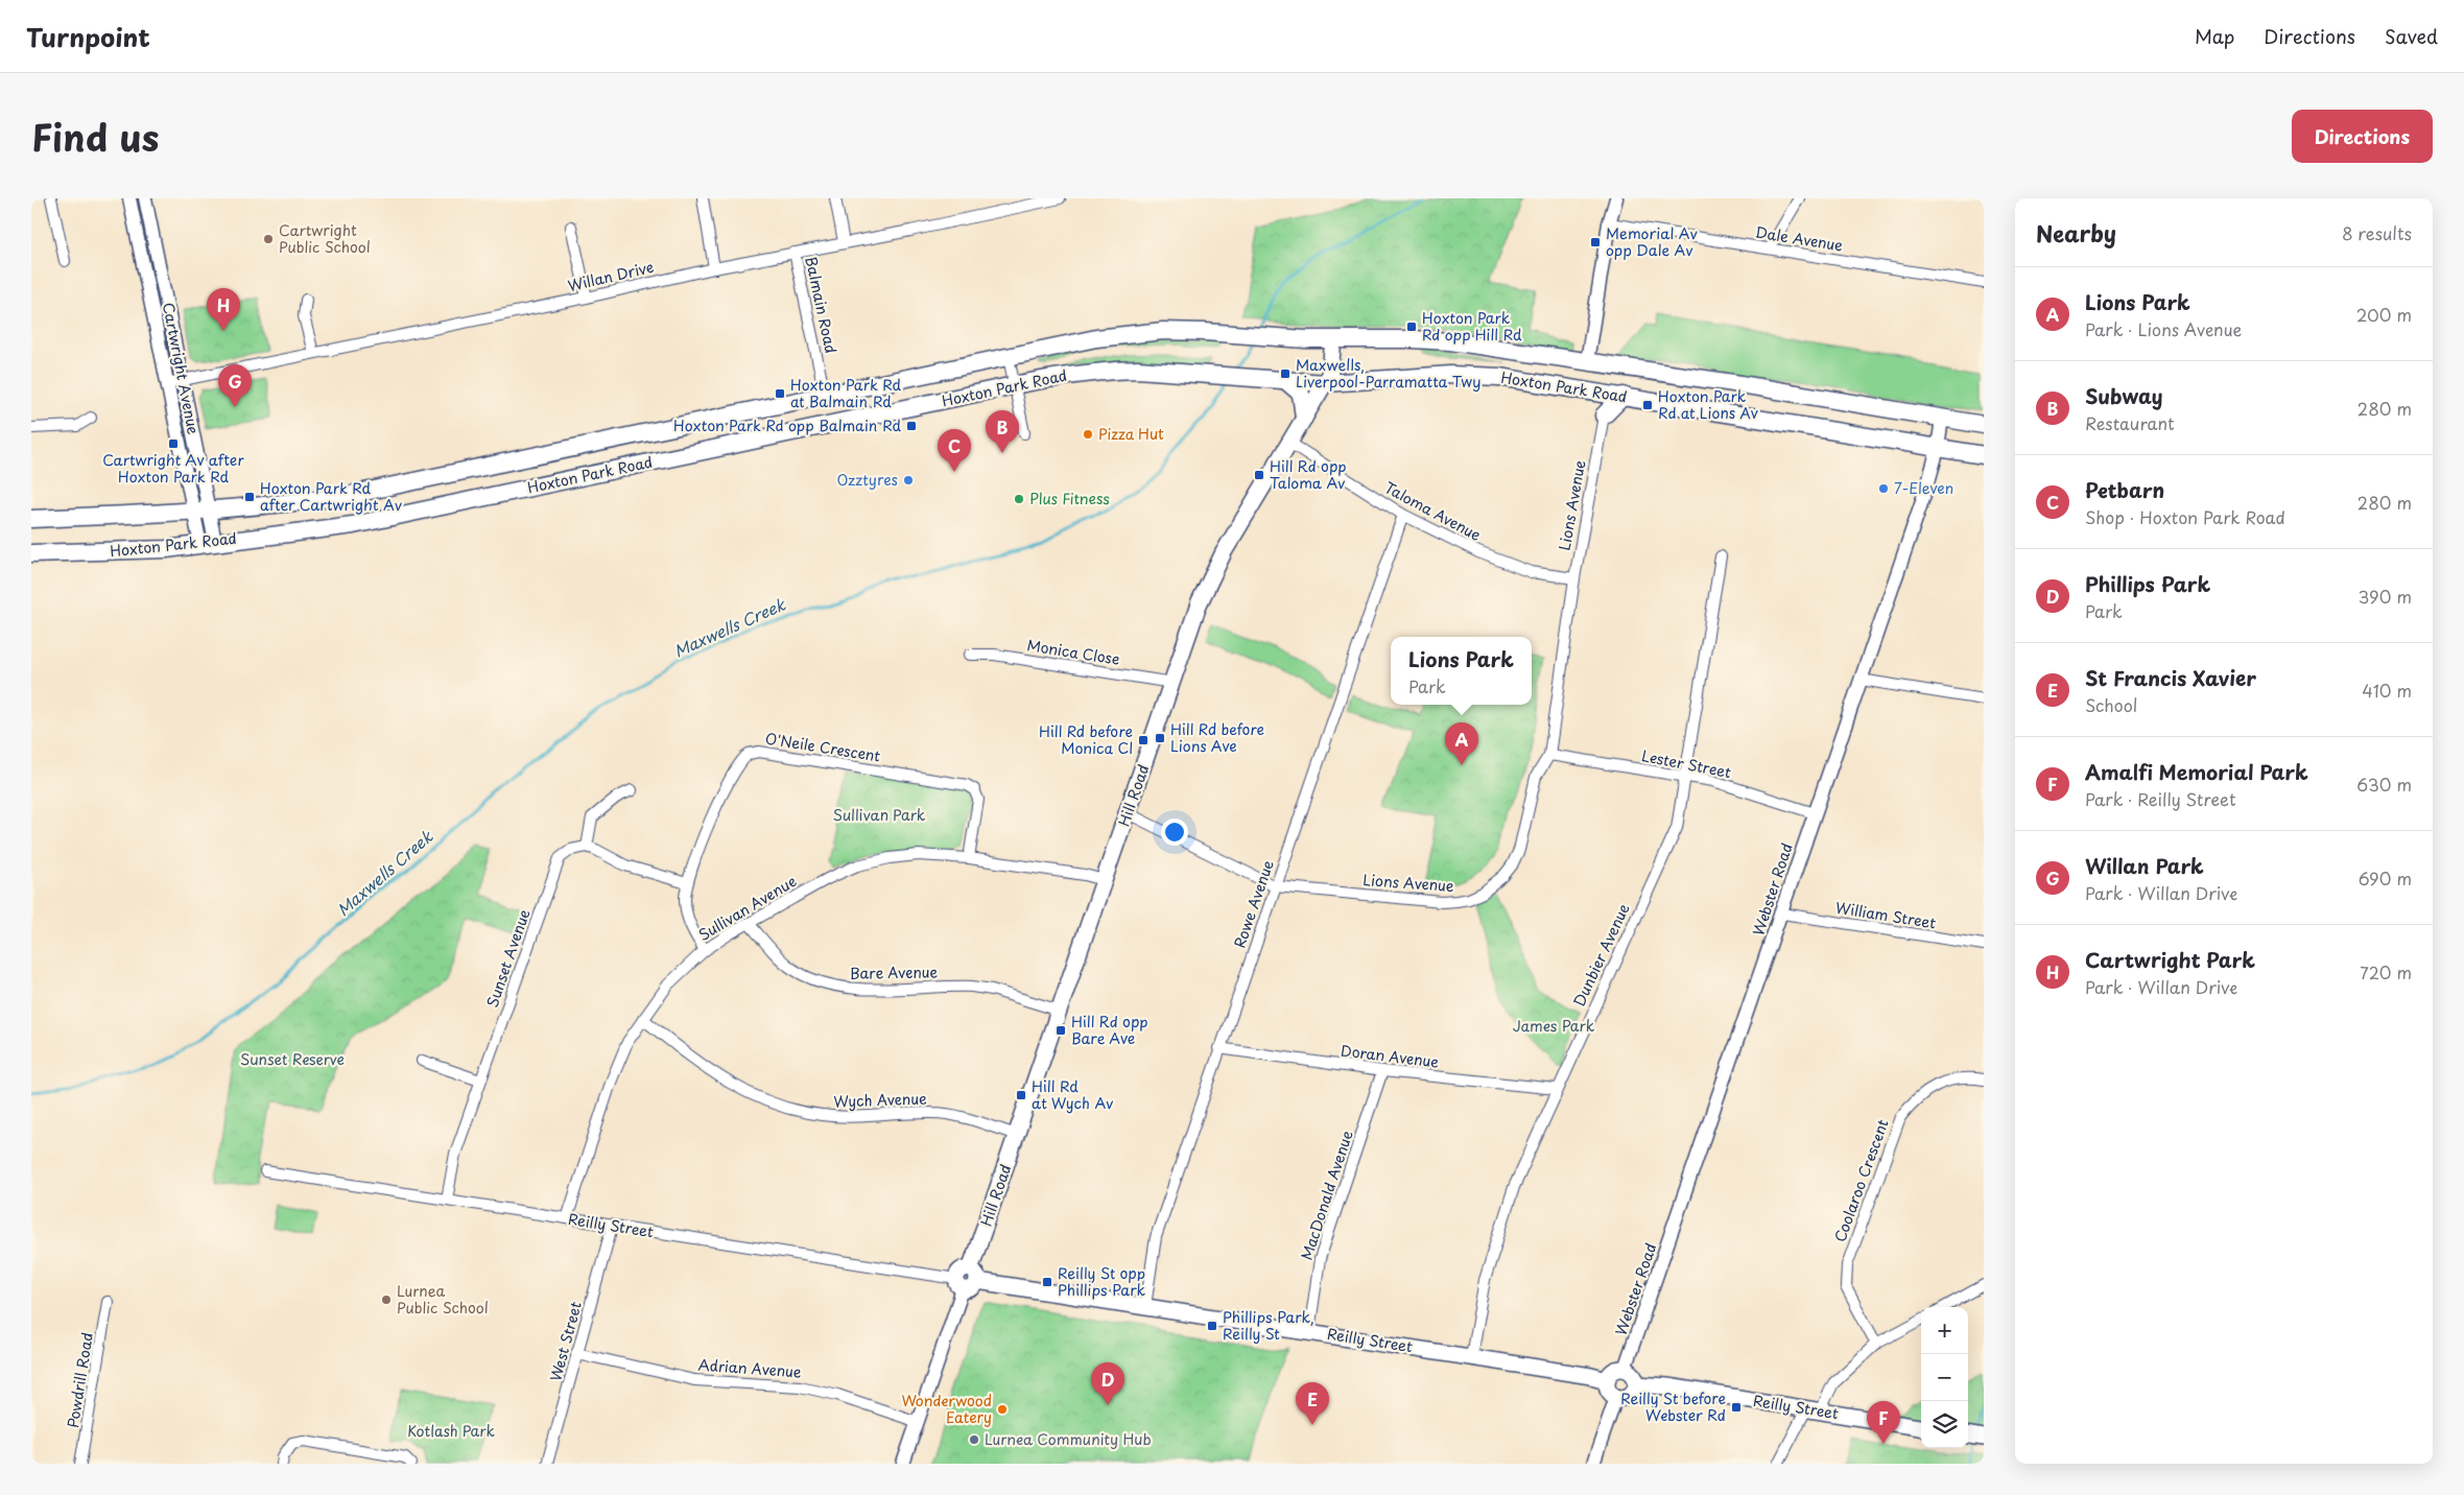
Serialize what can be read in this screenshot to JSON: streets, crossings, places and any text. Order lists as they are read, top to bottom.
{
  "streets": {
    "main road": ["Hoxton Park Road", "Hill Road", "Reilly Street"],
    "street": [
      "Dale Avenue",
      "Willan Drive",
      "Balmain Road",
      "Cartwright Avenue",
      "Lions Avenue",
      "Taloma Avenue",
      "Monica Close",
      "O'Neile Crescent",
      "Lester Street",
      "Webster Road",
      "Rowe Avenue",
      "Sullivan Avenue",
      "William Street",
      "Dunbier Avenue",
      "Sunset Avenue",
      "Bare Avenue",
      "Doran Avenue",
      "Wych Avenue",
      "Coolaroo Crescent",
      "MacDonald Avenue",
      "West Street",
      "Adrian Avenue",
      "Powdrill Road"
    ]
  },
  "crossings": [
    ["Willan Drive", "Balmain Road"],
    ["Willan Drive", "Cartwright Avenue"],
    ["Balmain Road", "Hoxton Park Road"],
    ["Cartwright Avenue", "Hoxton Park Road"],
    ["Hoxton Park Road", "Hill Road"],
    ["Hoxton Park Road", "Webster Road"],
    ["Lions Avenue", "Taloma Avenue"],
    ["Lions Avenue", "Lester Street"],
    ["Lions Avenue", "Hill Road"],
    ["Lions Avenue", "Rowe Avenue"],
    ["Taloma Avenue", "Hill Road"],
    ["Taloma Avenue", "Rowe Avenue"],
    ["Monica Close", "Hill Road"],
    ["O'Neile Crescent", "Sullivan Avenue"],
    ["Lester Street", "Webster Road"],
    ["Lester Street", "Dunbier Avenue"],
    ["Hill Road", "Sullivan Avenue"],
    ["Hill Road", "Bare Avenue"],
    ["Hill Road", "Wych Avenue"],
    ["Hill Road", "Reilly Street"],
    ["Webster Road", "William Street"],
    ["Webster Road", "Reilly Street"],
    ["Rowe Avenue", "Doran Avenue"],
    ["Rowe Avenue", "Reilly Street"],
    ["Sullivan Avenue", "Bare Avenue"],
    ["Sullivan Avenue", "Wych Avenue"],
    ["Sullivan Avenue", "Reilly Street"],
    ["Dunbier Avenue", "Doran Avenue"],
    ["Dunbier Avenue", "Reilly Street"],
    ["Sunset Avenue", "Reilly Street"],
    ["Doran Avenue", "MacDonald Avenue"],
    ["MacDonald Avenue", "Reilly Street"],
    ["Reilly Street", "West Street"],
    ["West Street", "Adrian Avenue"]
  ],
  "water": ["Maxwells Creek"],
  "parks": [
    "Sullivan Park",
    "James Park",
    "Sunset Reserve",
    "Kotlash Park"
  ],
  "places": {
    "other": [
      "Cartwright Public School",
      "Pizza Hut",
      "Ozztyres",
      "7-Eleven",
      "Plus Fitness",
      "Lurnea Public School",
      "Wonderwood Eatery",
      "Lurnea Community Hub"
    ],
    "transit": [
      "Memorial Av opp Dale Av",
      "Hoxton Park Rd opp Hill Rd",
      "Maxwells, Liverpool-Parramatta Twy",
      "Hoxton Park Rd at Balmain Rd",
      "Hoxton Park Rd at Lions Av",
      "Hoxton Park Rd opp Balmain Rd",
      "Cartwright Av after Hoxton Park Rd",
      "Hill Rd opp Taloma Av",
      "Hoxton Park Rd after Cartwright Av",
      "Hill Rd before Lions Ave",
      "Hill Rd before Monica Cl",
      "Hill Rd opp Bare Ave",
      "Hill Rd at Wych Av",
      "Reilly St opp Phillips Park",
      "Phillips Park, Reilly St",
      "Reilly St before Webster Rd"
    ]
  },
  "page": {
    "header": "Turnpoint",
    "nav": ["Map", "Directions", "Saved"],
    "title": "Find us",
    "buttons": "Directions",
    "heading": ["Nearby", "8 results"],
    "list": [
      {
        "mark": "A",
        "name": "Lions Park",
        "note": "Park · Lions Avenue",
        "value": "200 m"
      },
      {
        "mark": "B",
        "name": "Subway",
        "note": "Restaurant",
        "value": "280 m"
      },
      {
        "mark": "C",
        "name": "Petbarn",
        "note": "Shop · Hoxton Park Road",
        "value": "280 m"
      },
      {
        "mark": "D",
        "name": "Phillips Park",
        "note": "Park",
        "value": "390 m"
      },
      {
        "mark": "E",
        "name": "St Francis Xavier",
        "note": "School",
        "value": "410 m"
      },
      {
        "mark": "F",
        "name": "Amalfi Memorial Park",
        "note": "Park · Reilly Street",
        "value": "630 m"
      },
      {
        "mark": "G",
        "name": "Willan Park",
        "note": "Park · Willan Drive",
        "value": "690 m"
      },
      {
        "mark": "H",
        "name": "Cartwright Park",
        "note": "Park · Willan Drive",
        "value": "720 m"
      }
    ],
    "pins": [
      "H",
      "G",
      "B",
      "C",
      "A",
      "D",
      "E",
      "F"
    ],
    "popup": ["Lions Park", "Park"],
    "map_buttons": ["+", "−"]
  }
}
